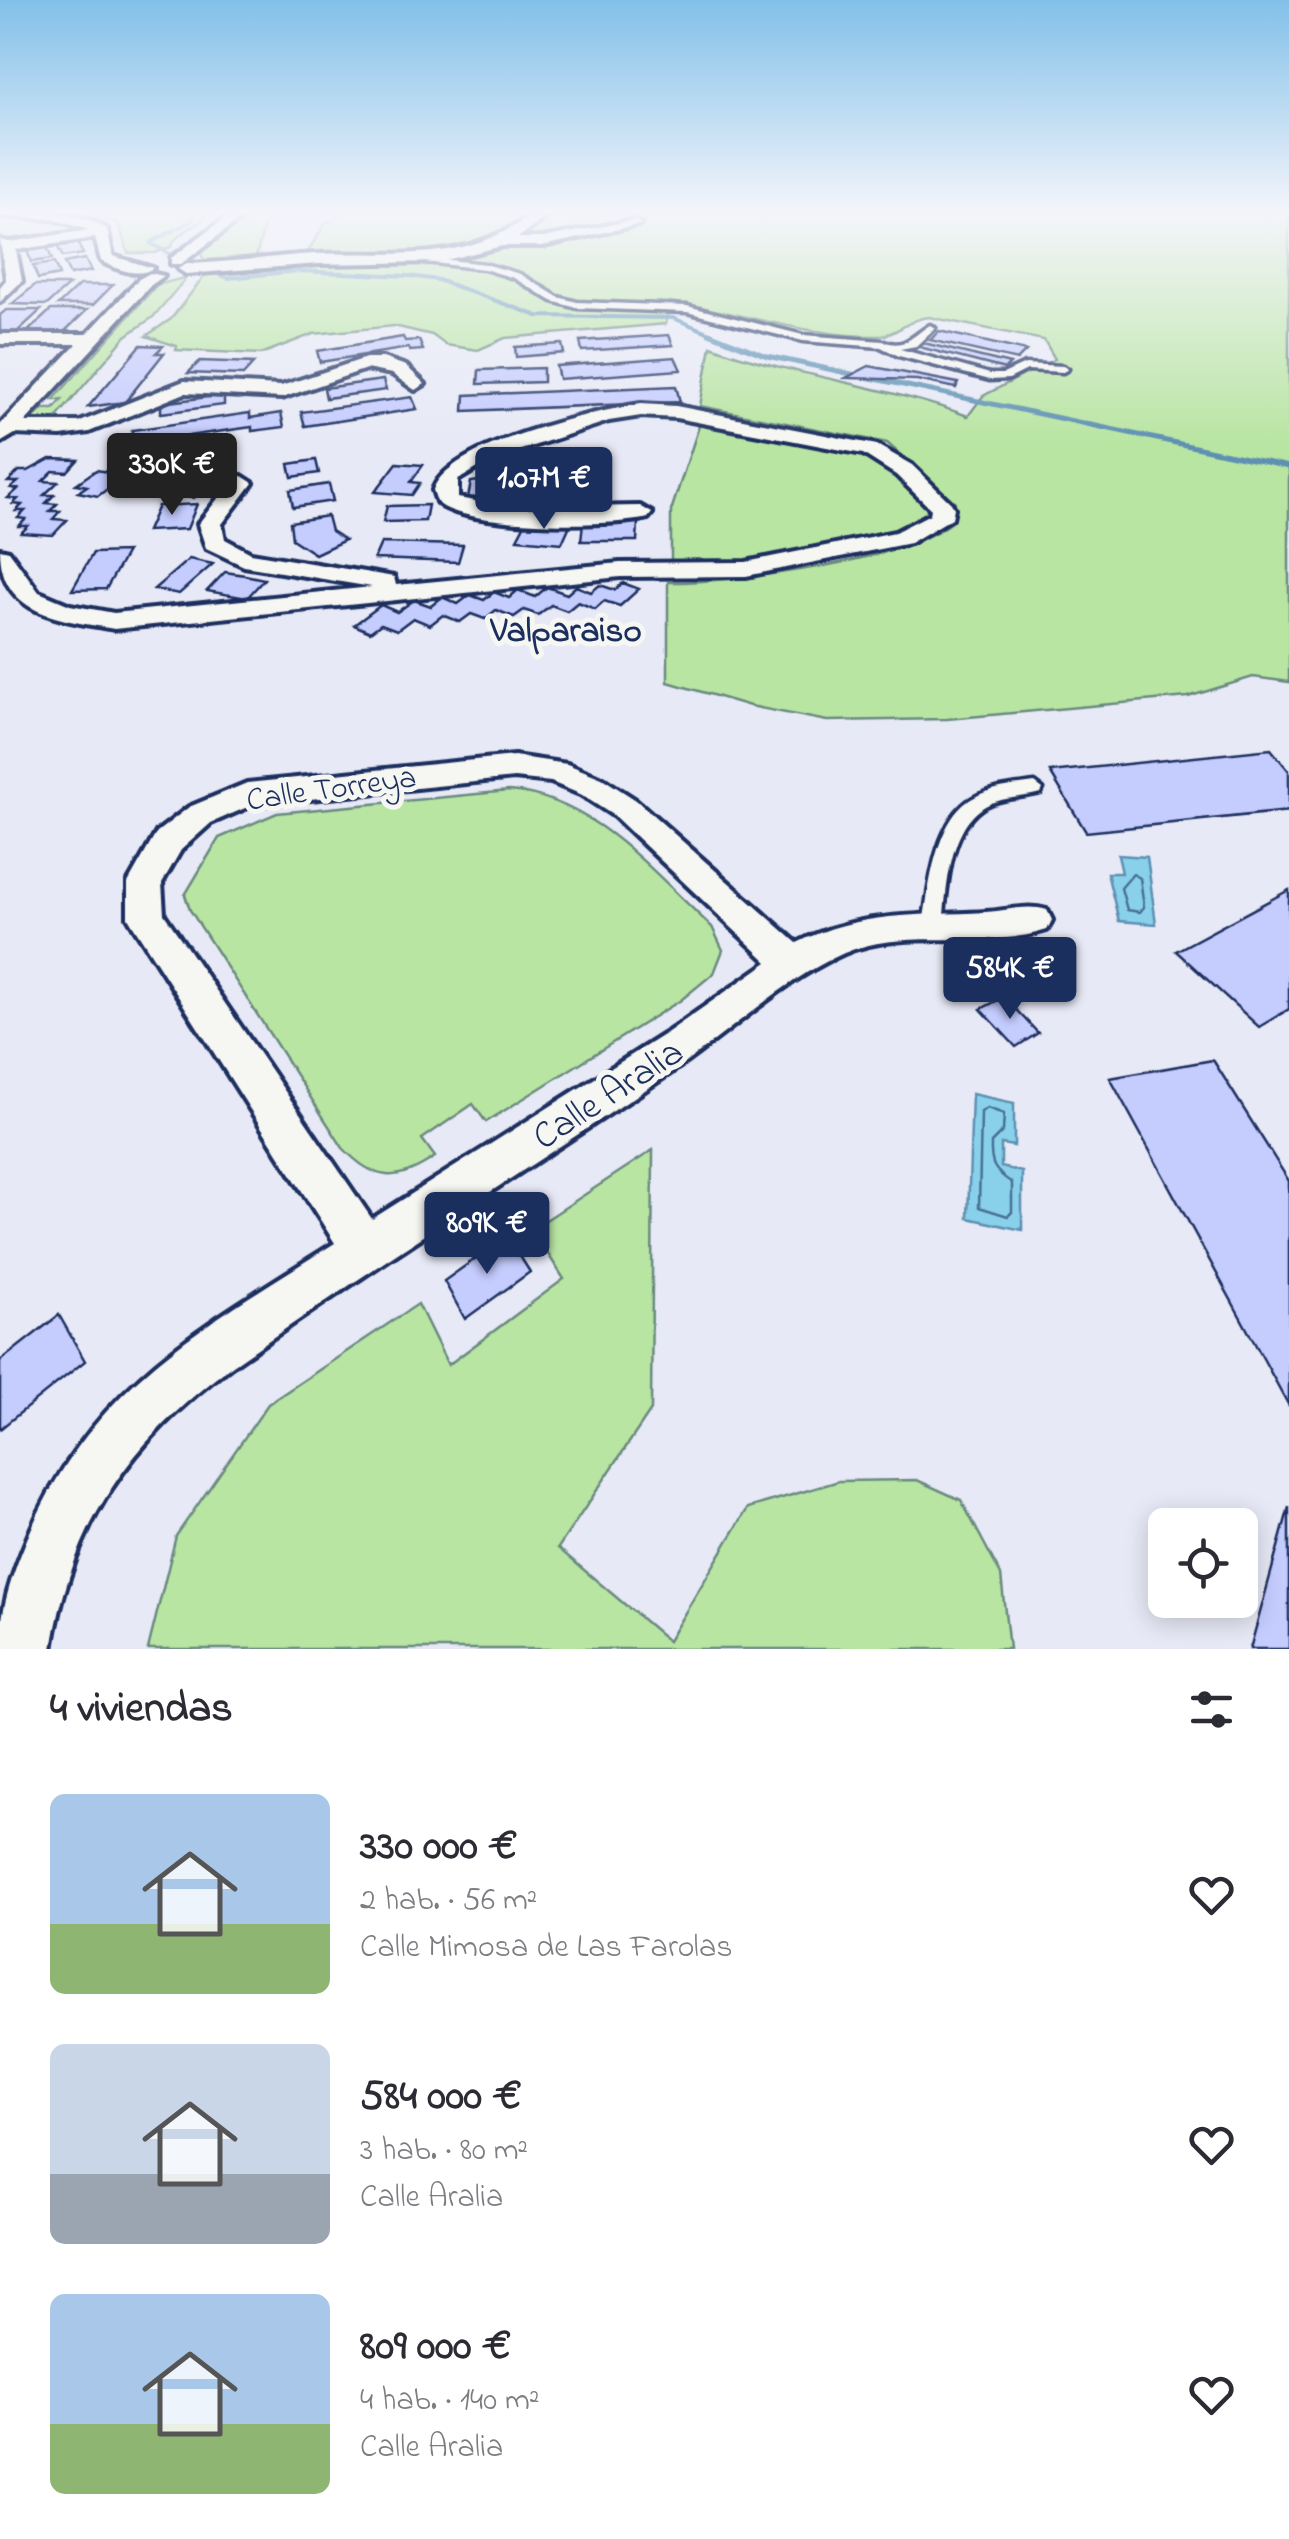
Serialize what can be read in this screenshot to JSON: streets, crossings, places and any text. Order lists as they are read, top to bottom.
{
  "streets": {
    "street": ["Calle Torreya", "Calle Aralia"]
  },
  "crossings": [
    ["Calle Torreya", "Calle Aralia"]
  ],
  "districts": ["Valparaiso"],
  "page": {
    "price": [
      "330K €",
      "1.07M €",
      "584K €",
      "809K €"
    ],
    "heading": "4 viviendas",
    "list": [
      {
        "name": "330 000 €",
        "note": "2 hab. · 56 m² · Calle Mimosa de Las Farolas"
      },
      {
        "name": "584 000 €",
        "note": "3 hab. · 80 m² · Calle Aralia"
      },
      {
        "name": "809 000 €",
        "note": "4 hab. · 140 m² · Calle Aralia"
      }
    ]
  }
}
